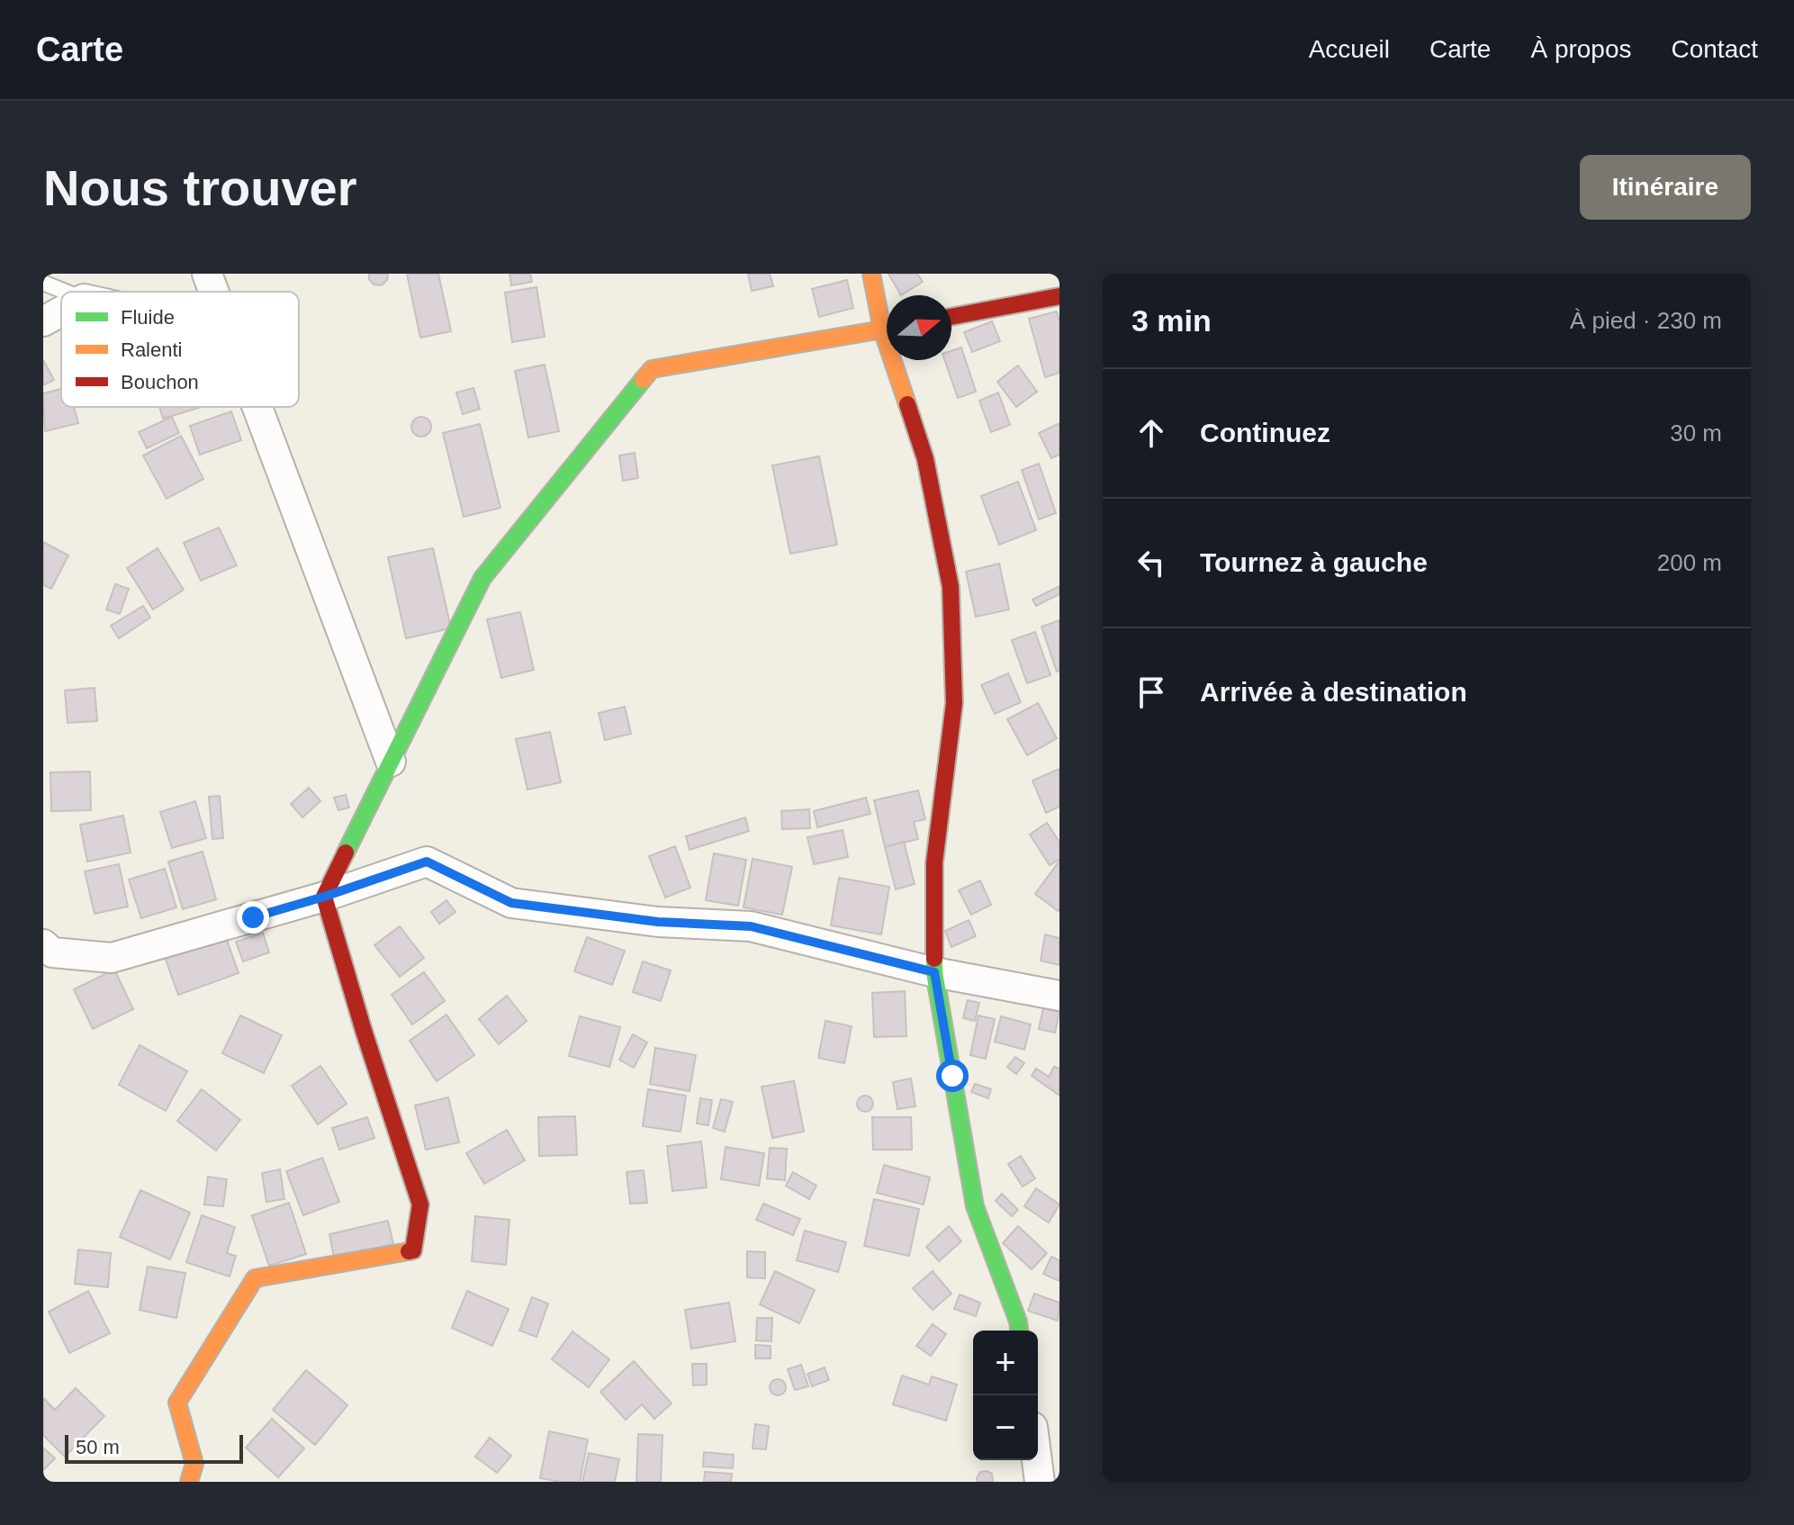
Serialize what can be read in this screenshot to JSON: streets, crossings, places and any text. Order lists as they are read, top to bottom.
{
  "legend": ["Fluide", "Ralenti", "Bouchon"],
  "scale_bar": "50 m",
  "north": "right",
  "page": {
    "header": "Carte",
    "nav": [
      "Accueil",
      "Carte",
      "À propos",
      "Contact"
    ],
    "buttons": "Itinéraire",
    "title": "Nous trouver",
    "heading": ["3 min", "À pied · 230 m"],
    "list": [
      ["Continuez", "30 m"],
      ["Tournez à gauche", "200 m"],
      "Arrivée à destination"
    ],
    "map_buttons": ["+", "−"],
    "scale": "50 m"
  }
}
